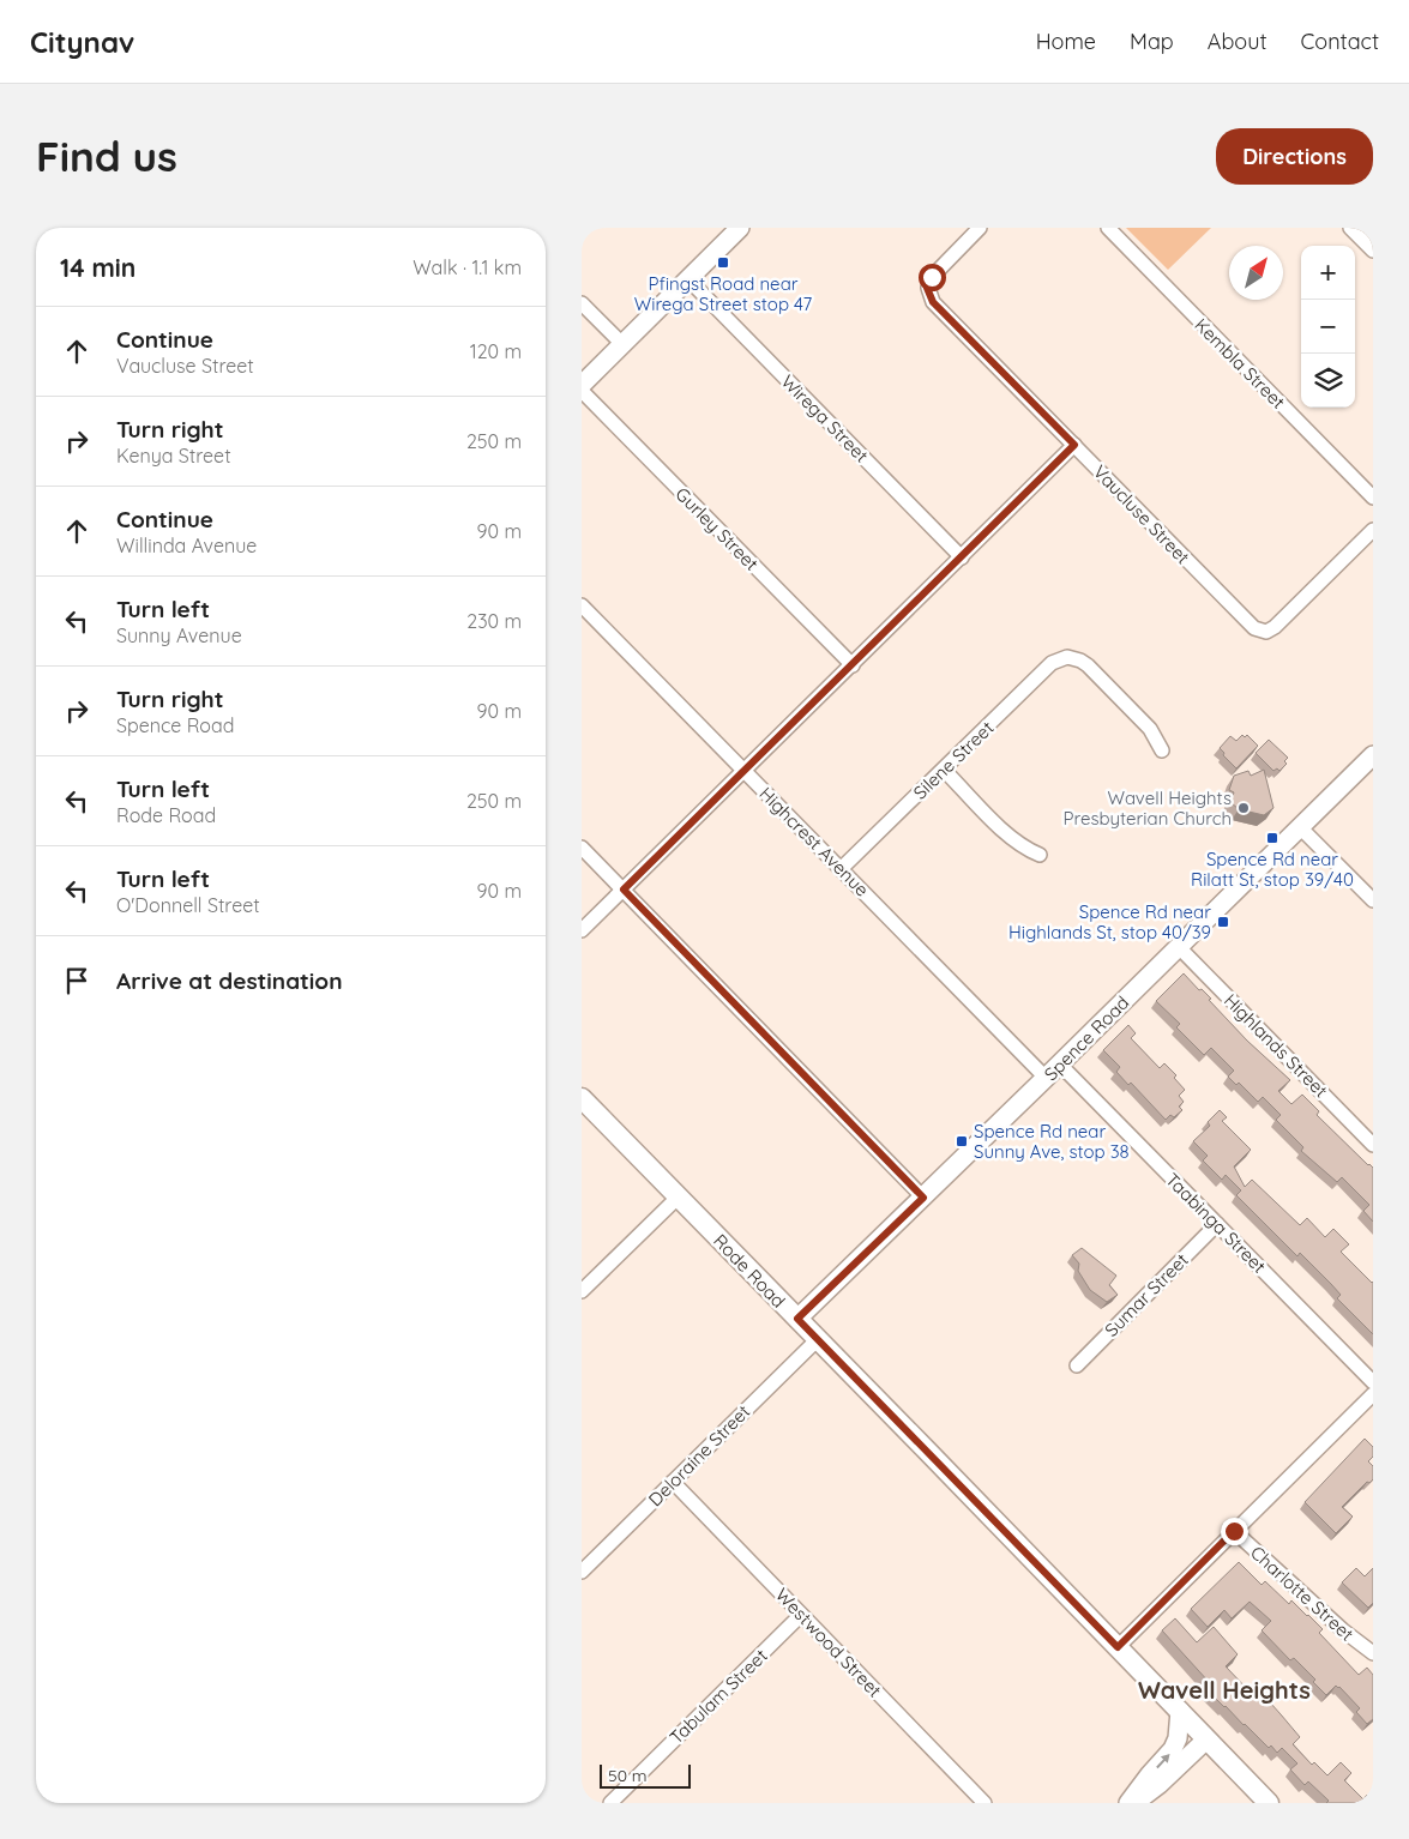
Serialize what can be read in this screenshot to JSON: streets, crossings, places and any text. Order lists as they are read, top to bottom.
{
  "streets": {
    "main road": ["Rode Road"],
    "street": [
      "Kembla Street",
      "Wirega Street",
      "Vaucluse Street",
      "Gurley Street",
      "Silene Street",
      "Highcrest Avenue",
      "Spence Road",
      "Highlands Street",
      "Taabinga Street",
      "Sumar Street",
      "Deloraine Street",
      "Charlotte Street",
      "Westwood Street",
      "Tabulam Street"
    ]
  },
  "crossings": [
    ["Silene Street", "Highcrest Avenue"],
    ["Highcrest Avenue", "Spence Road"],
    ["Spence Road", "Highlands Street"],
    ["Spence Road", "Taabinga Street"],
    ["Spence Road", "Rode Road"],
    ["Taabinga Street", "Sumar Street"],
    ["Rode Road", "Deloraine Street"],
    ["Deloraine Street", "Westwood Street"],
    ["Westwood Street", "Tabulam Street"]
  ],
  "districts": ["Wavell Heights"],
  "places": {
    "transit": [
      "Pfingst Road near Wirega Street stop 47",
      "Spence Rd near Rilatt St, stop 39/40",
      "Spence Rd near Highlands St, stop 40/39",
      "Spence Rd near Sunny Ave, stop 38"
    ],
    "other": ["Wavell Heights Presbyterian Church"]
  },
  "scale_bar": "50 m",
  "north": "top right",
  "page": {
    "header": "Citynav",
    "nav": [
      "Home",
      "Map",
      "About",
      "Contact"
    ],
    "buttons": "Directions",
    "title": "Find us",
    "heading": ["14 min", "Walk · 1.1 km"],
    "map_buttons": ["+", "−"],
    "list": [
      ["Continue", "Vaucluse Street", "120 m"],
      ["Turn right", "Kenya Street", "250 m"],
      ["Continue", "Willinda Avenue", "90 m"],
      ["Turn left", "Sunny Avenue", "230 m"],
      ["Turn right", "Spence Road", "90 m"],
      ["Turn left", "Rode Road", "250 m"],
      ["Turn left", "O'Donnell Street", "90 m"],
      "Arrive at destination"
    ],
    "scale": "50 m"
  }
}
